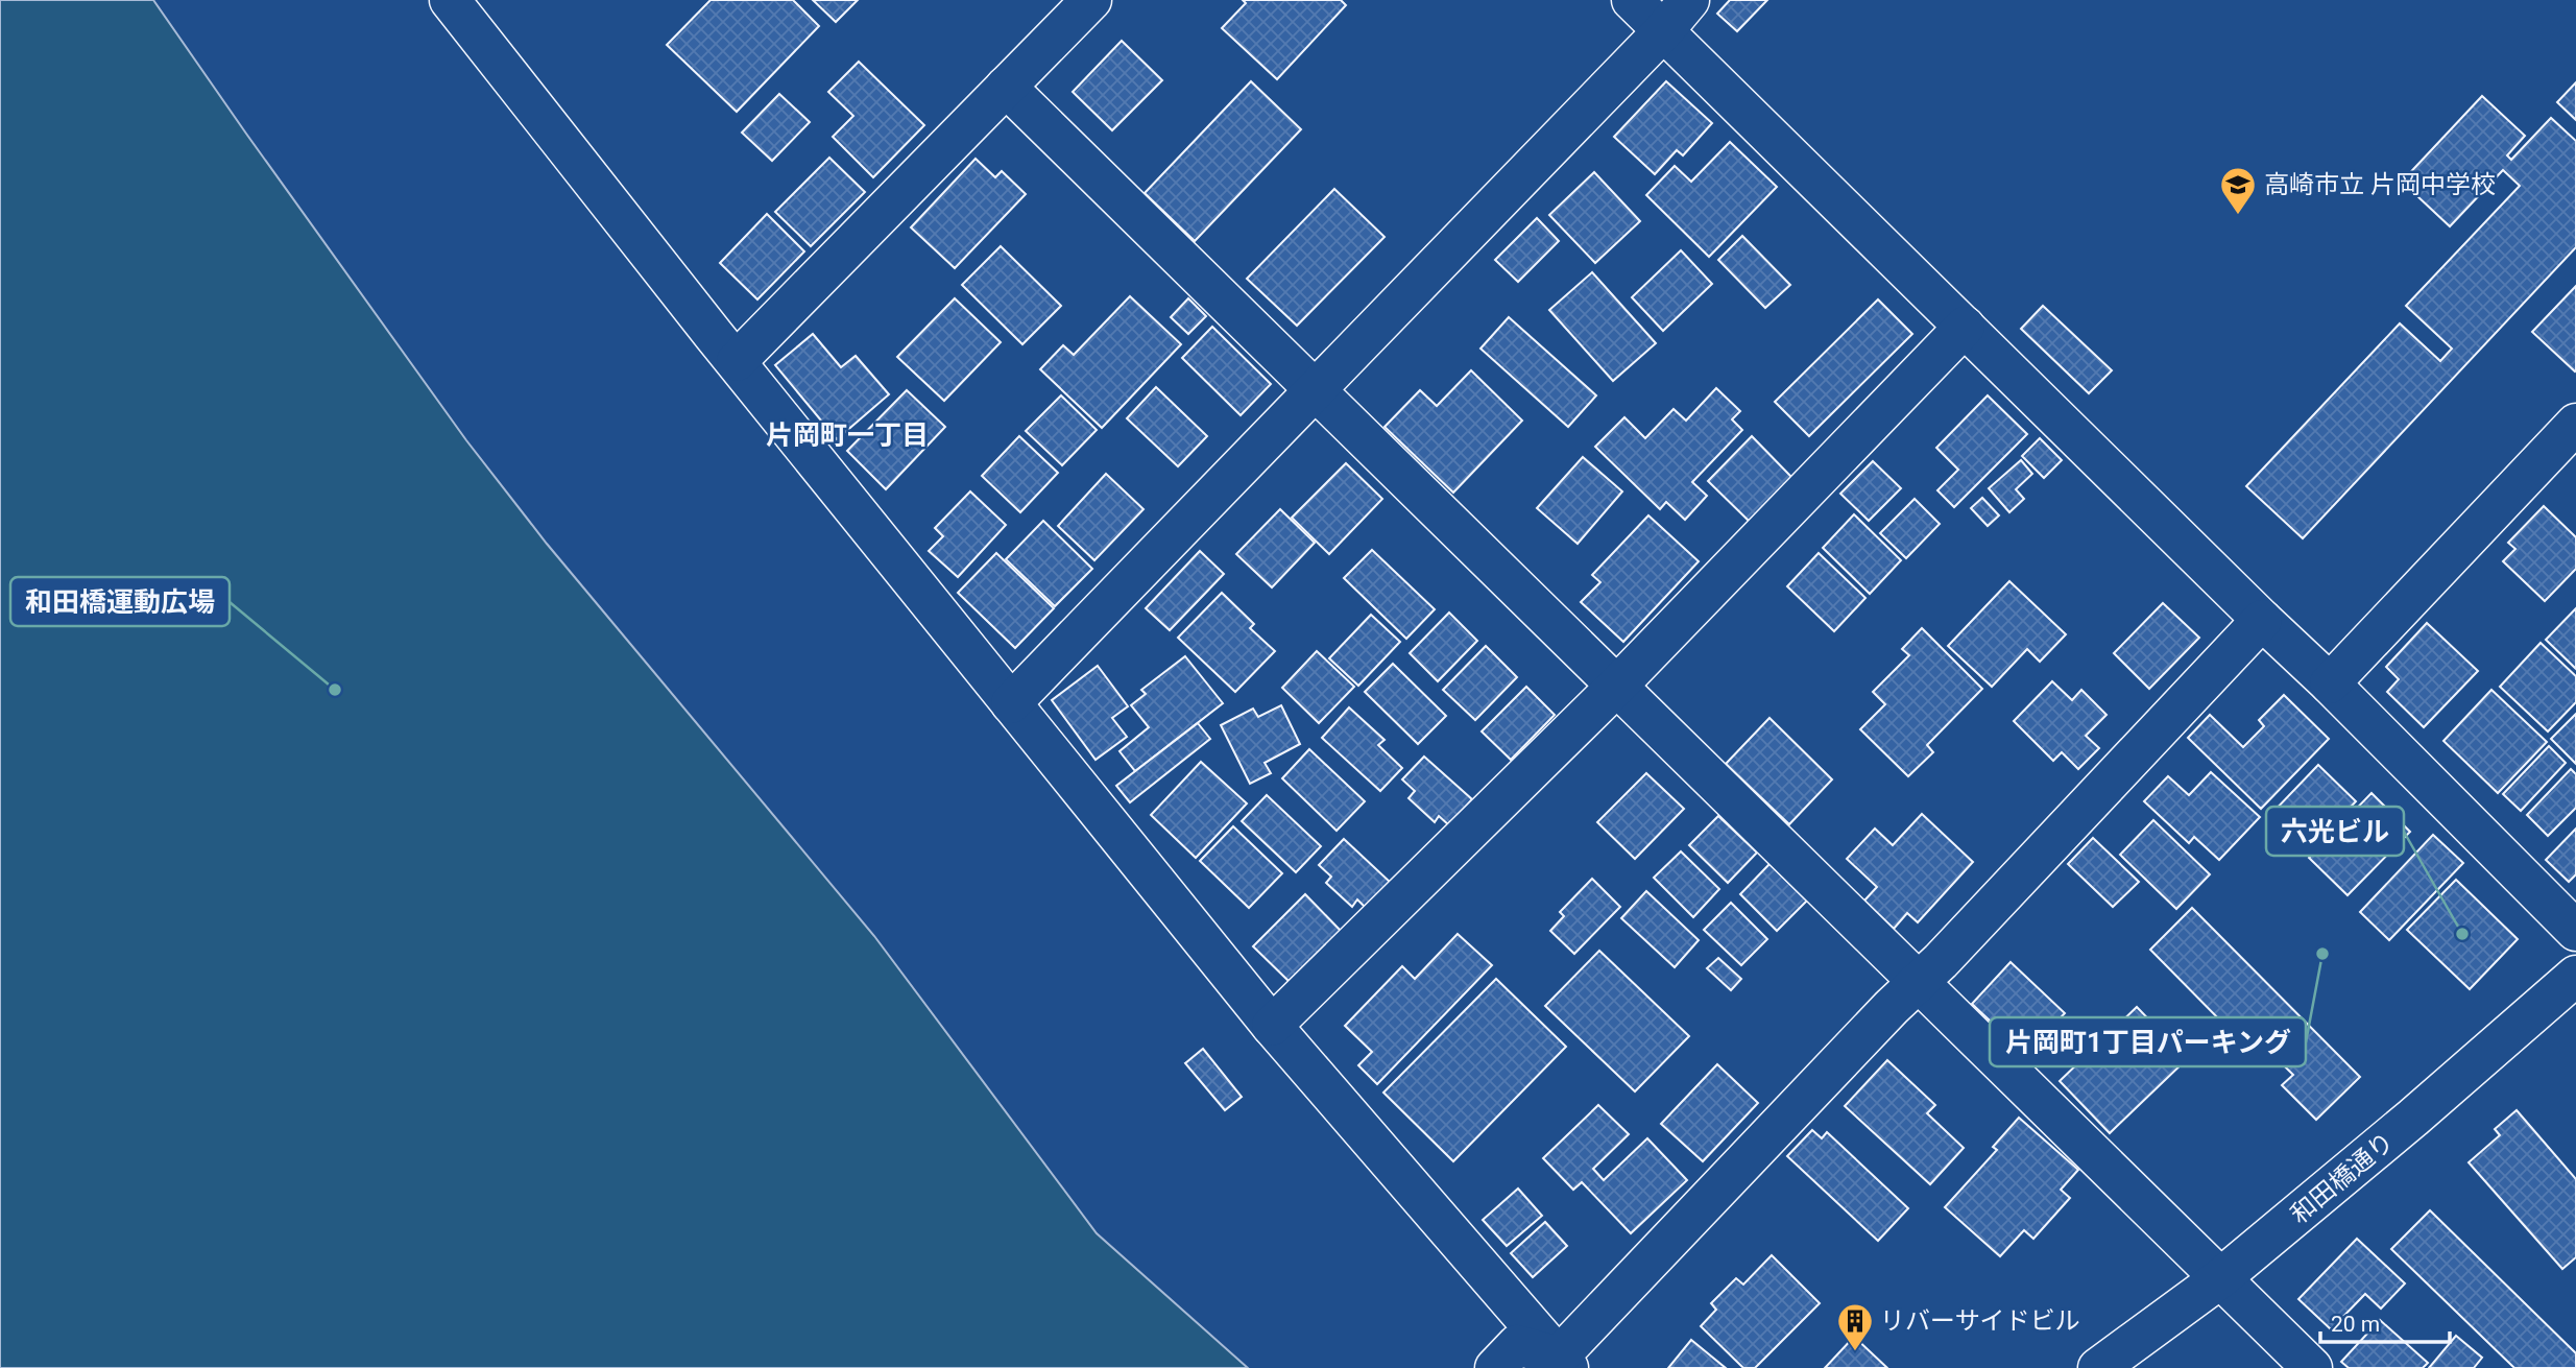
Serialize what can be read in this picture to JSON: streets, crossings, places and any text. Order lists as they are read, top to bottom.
{
  "streets": {
    "street": ["和田橋通り"]
  },
  "districts": ["片岡町一丁目"],
  "places": {
    "school or university": ["高崎市立 片岡中学校"],
    "other": ["和田橋運動広場", "六光ビル", "片岡町1丁目パーキング"],
    "building": ["リバーサイドビル"]
  },
  "scale_bar": "20 m"
}
